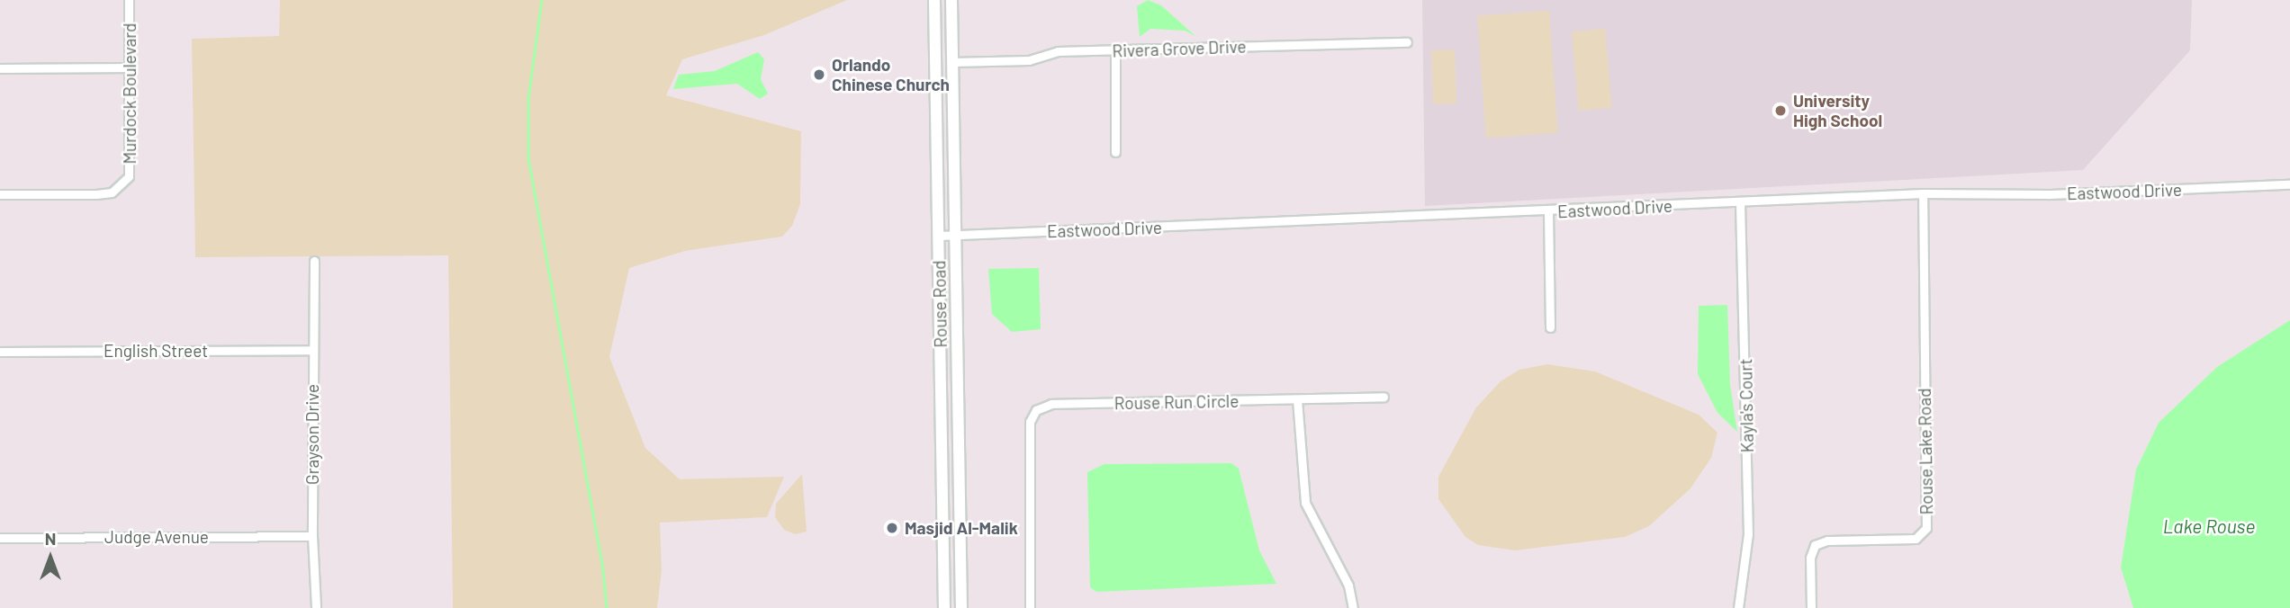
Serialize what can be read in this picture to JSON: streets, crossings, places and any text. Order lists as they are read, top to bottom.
{
  "streets": {
    "street": [
      "Rivera Grove Drive",
      "Murdock Boulevard",
      "Eastwood Drive",
      "Rouse Road",
      "English Street",
      "Rouse Run Circle",
      "Kayla's Court",
      "Grayson Drive",
      "Rouse Lake Road",
      "Judge Avenue"
    ]
  },
  "crossings": [
    ["Rivera Grove Drive", "Rouse Road"],
    ["Eastwood Drive", "Rouse Road"],
    ["Eastwood Drive", "Kayla's Court"],
    ["Eastwood Drive", "Rouse Lake Road"],
    ["English Street", "Grayson Drive"],
    ["Grayson Drive", "Judge Avenue"]
  ],
  "water": ["Lake Rouse"],
  "places": ["Orlando Chinese Church", "University High School", "Masjid Al-Malik"],
  "north": "top"
}
